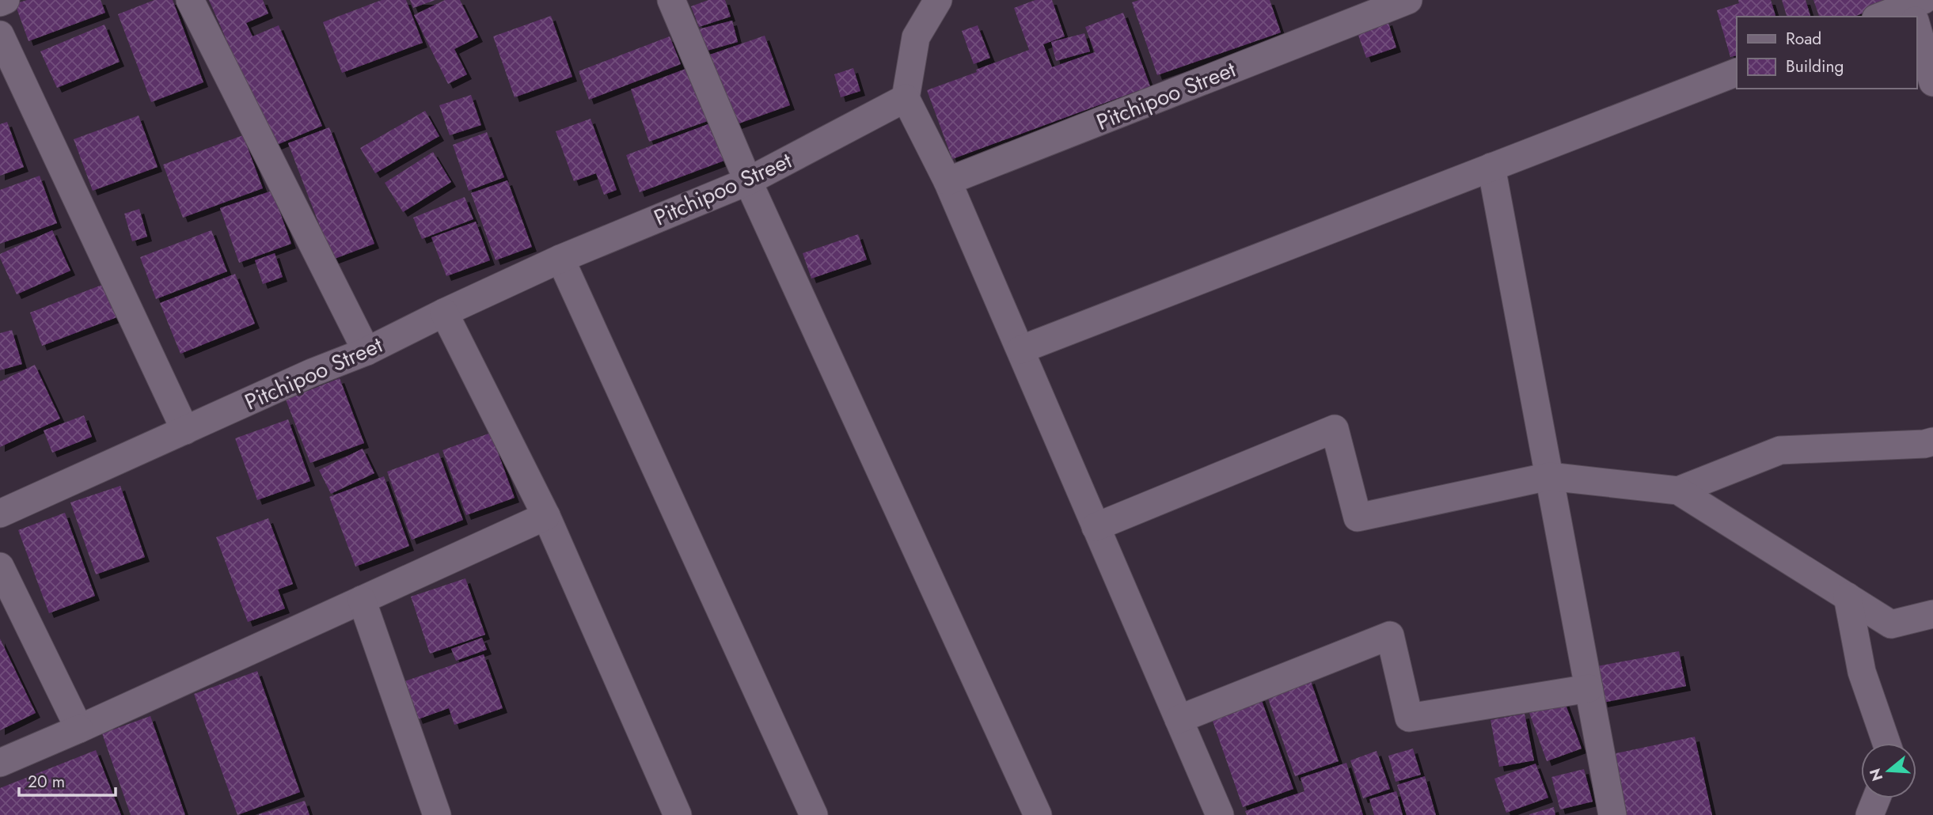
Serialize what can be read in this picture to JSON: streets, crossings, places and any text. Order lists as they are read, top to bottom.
{
  "streets": {
    "street": ["Pitchipoo Street"]
  },
  "legend": ["Road", "Building"],
  "scale_bar": "20 m",
  "north": "left"
}
